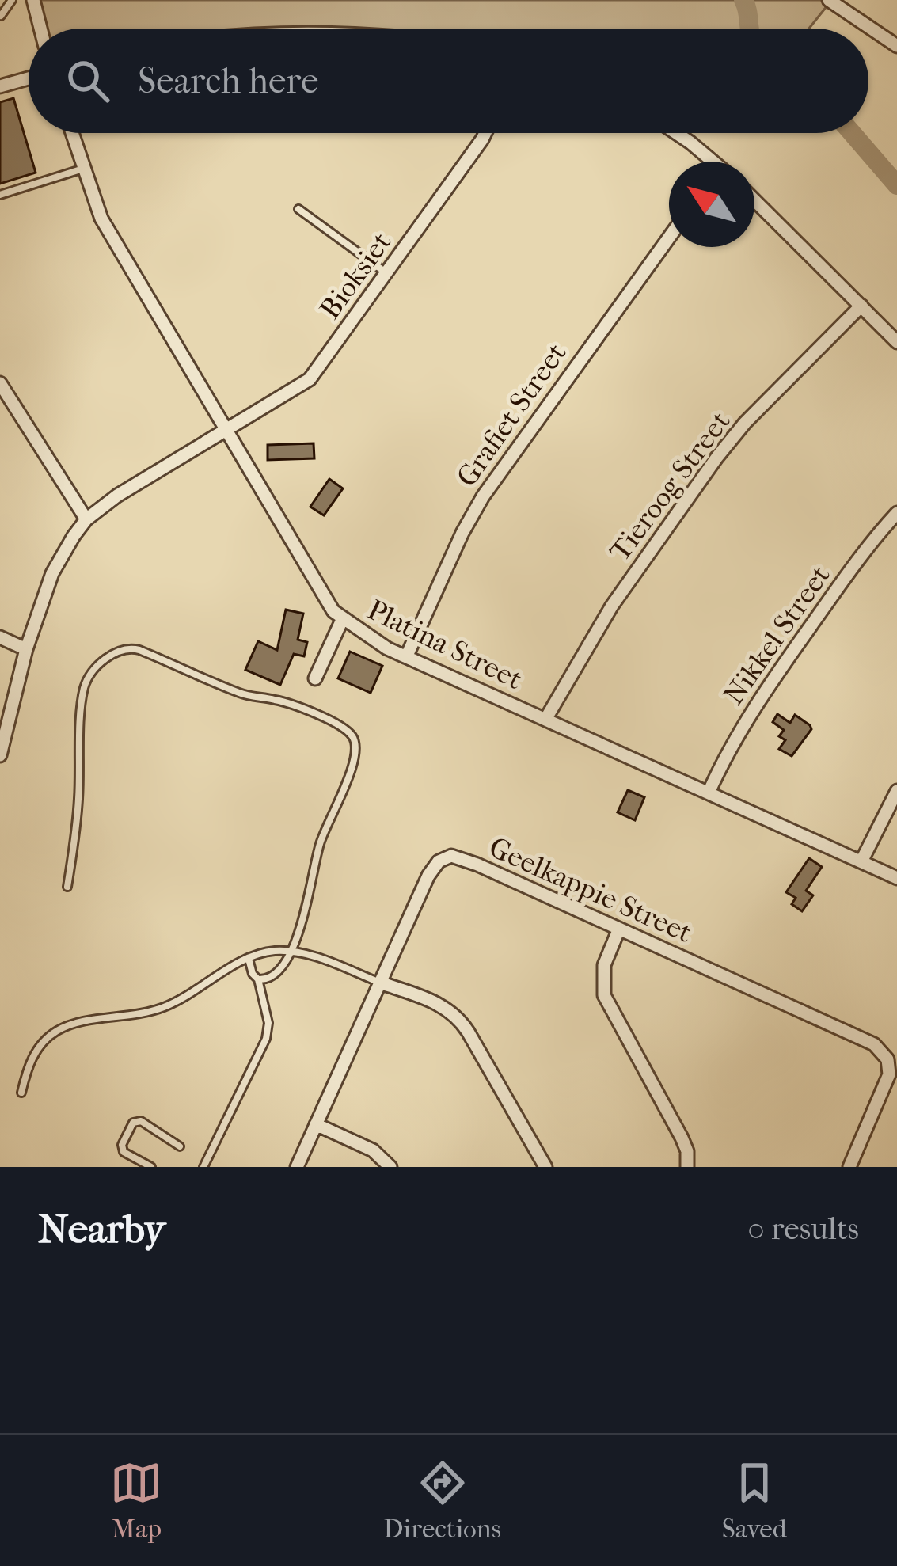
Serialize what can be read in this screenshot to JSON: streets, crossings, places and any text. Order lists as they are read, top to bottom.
{
  "streets": {
    "street": [
      "Bioksiet",
      "Grafiet Street",
      "Tieroog Street",
      "Nikkel Street",
      "Platina Street",
      "Geelkappie Street"
    ]
  },
  "crossings": [
    ["Bioksiet", "Platina Street"],
    ["Grafiet Street", "Platina Street"],
    ["Tieroog Street", "Platina Street"],
    ["Nikkel Street", "Platina Street"]
  ],
  "north": "top left",
  "page": {
    "search": "Search here",
    "heading": ["Nearby", "0 results"],
    "nav": ["Map", "Directions", "Saved"]
  }
}
